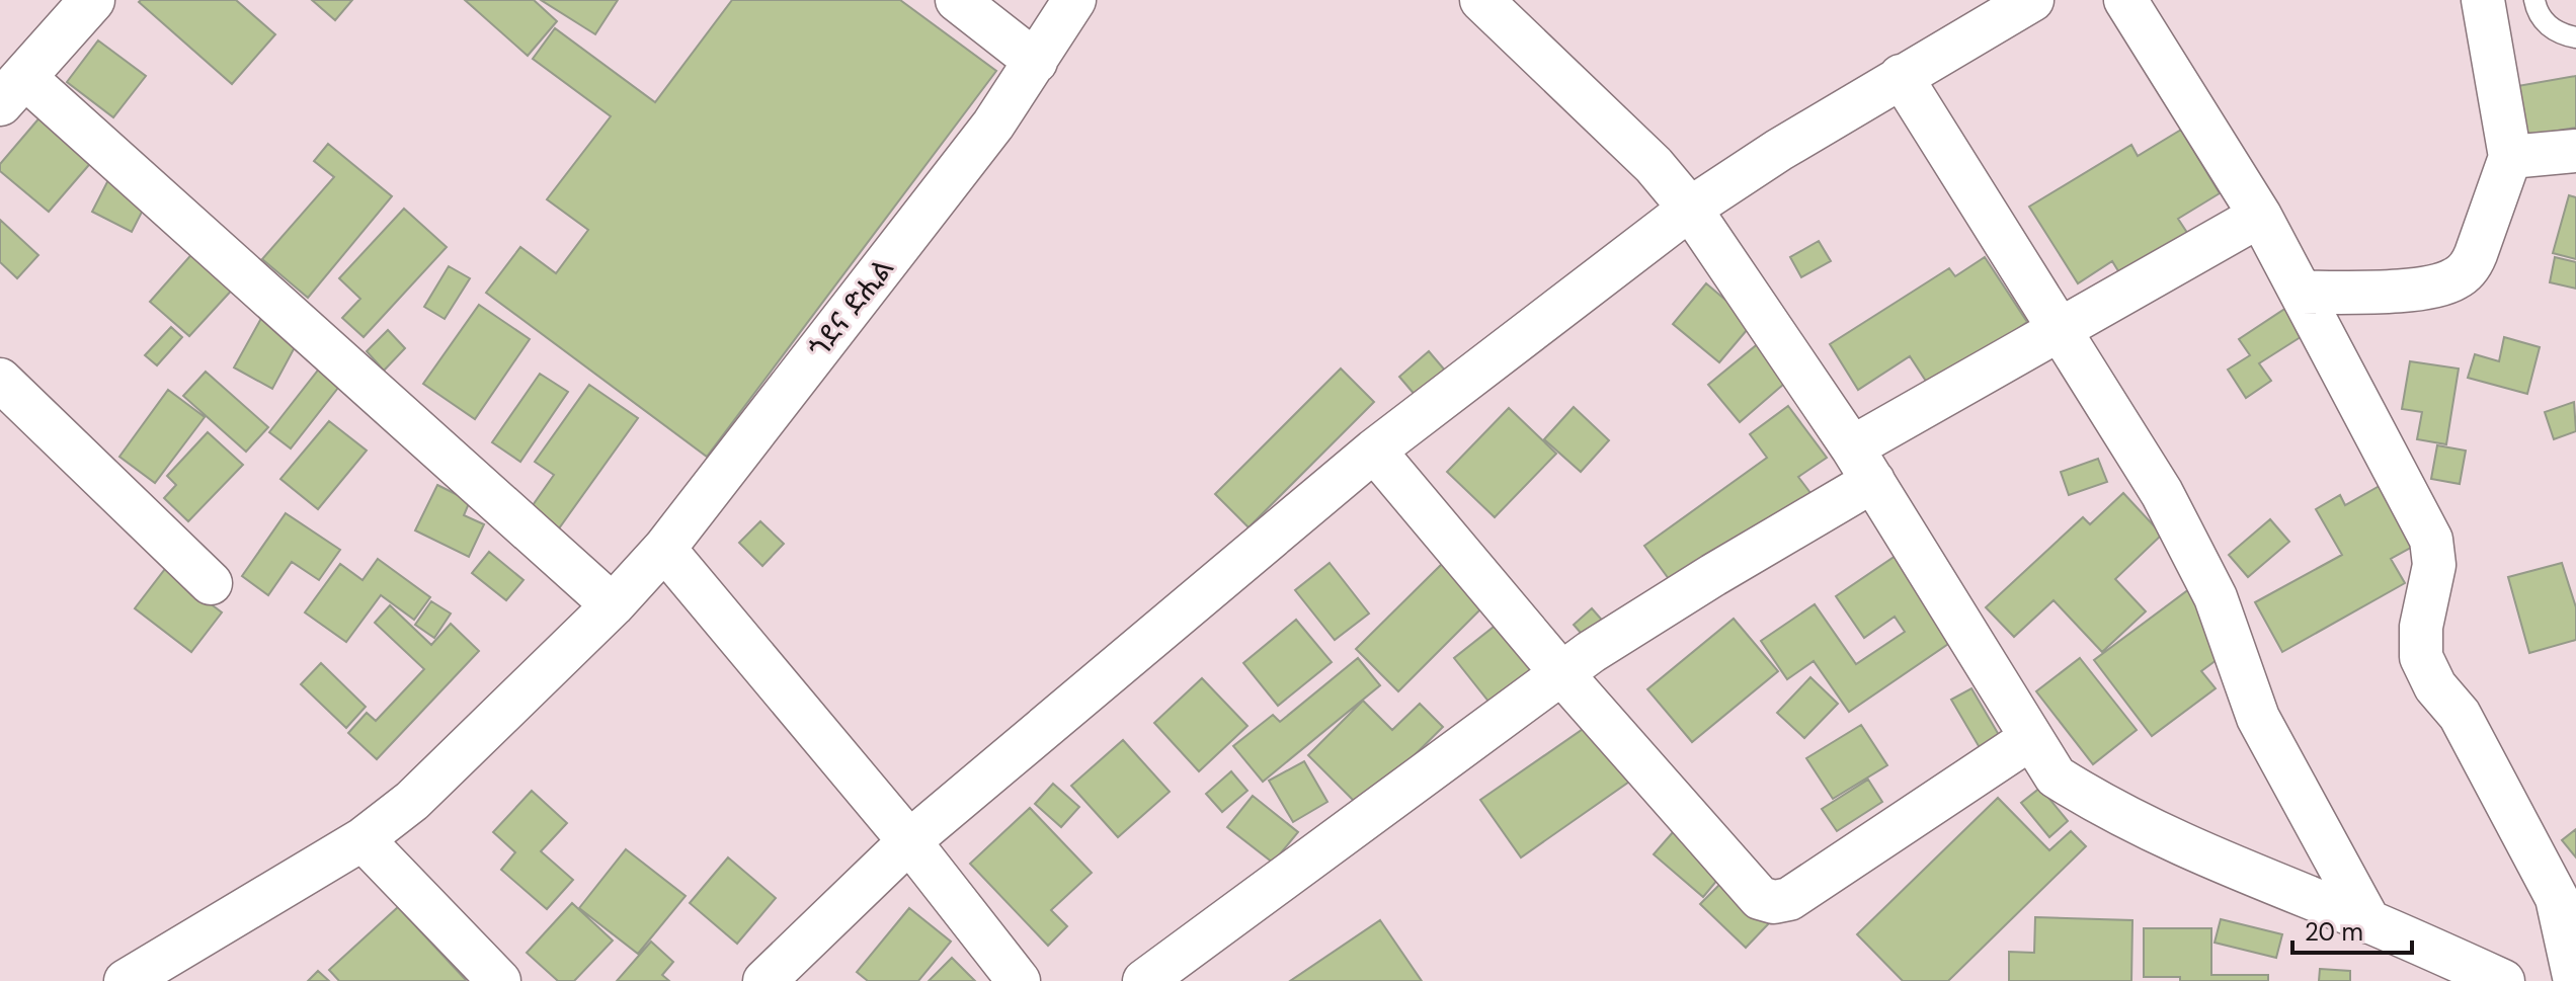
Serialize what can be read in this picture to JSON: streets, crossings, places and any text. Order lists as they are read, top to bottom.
{
  "streets": {
    "street": ["ጎደና ድሒል"]
  },
  "scale_bar": "20 m"
}
